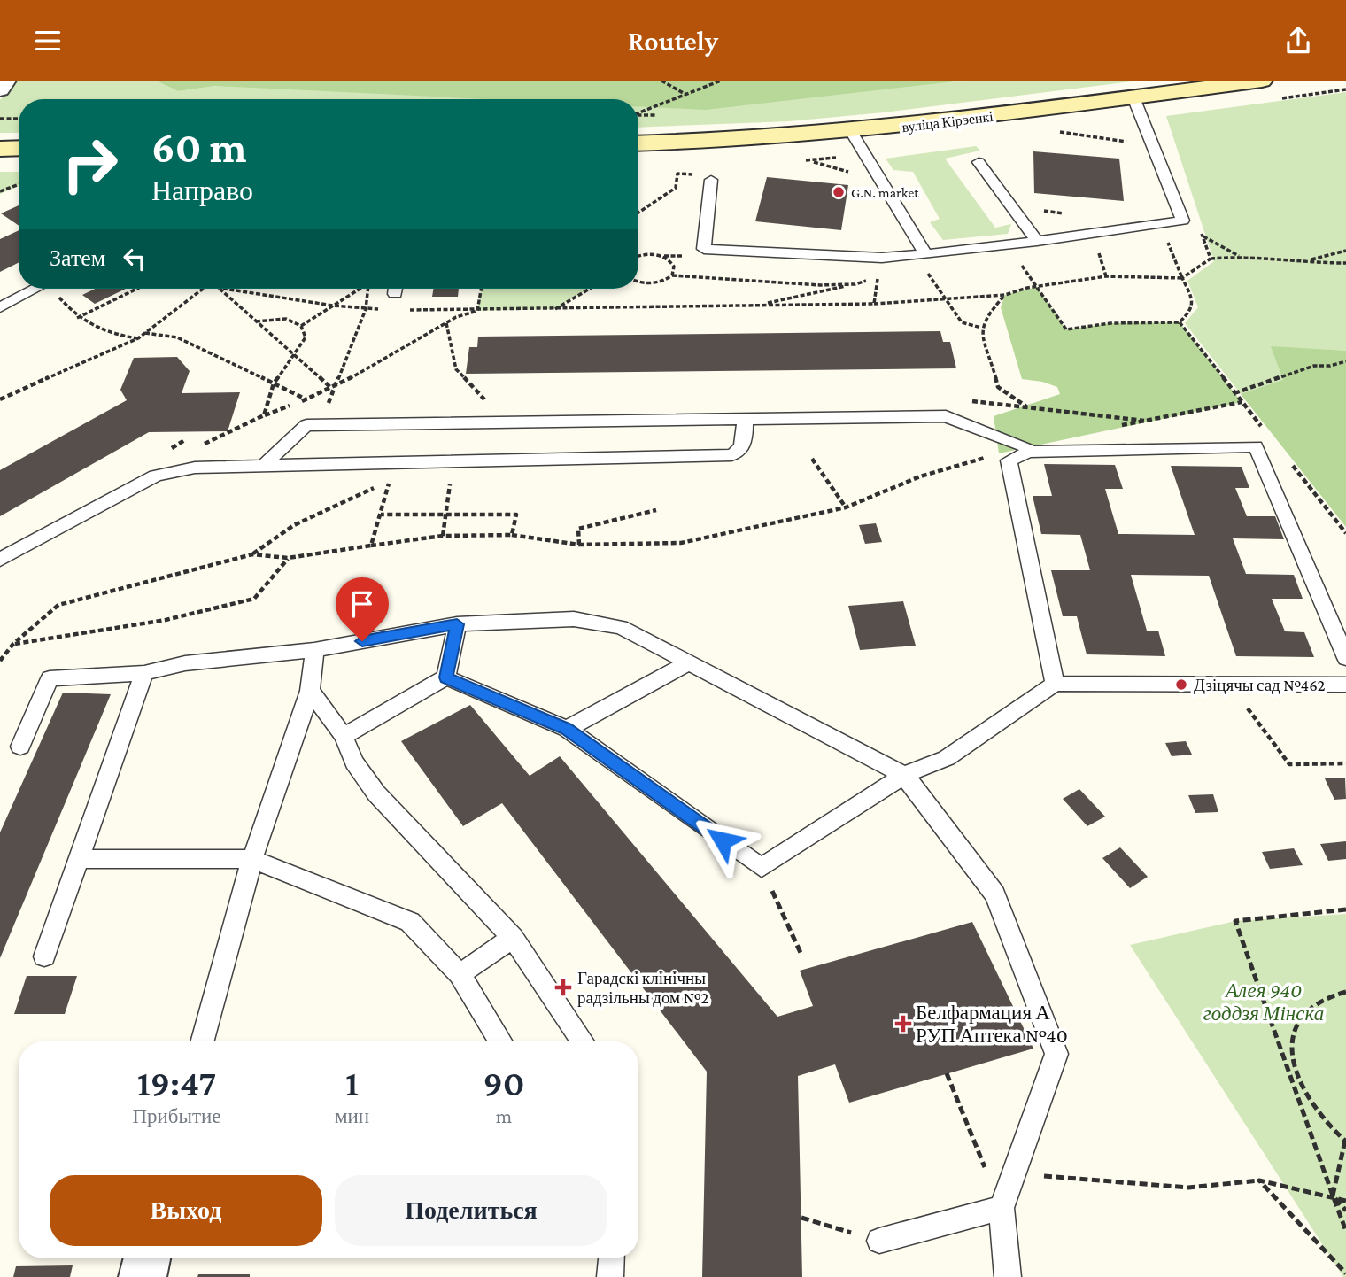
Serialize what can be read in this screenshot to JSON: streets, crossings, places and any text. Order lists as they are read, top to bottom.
{
  "streets": {
    "street": ["вуліца Кірэенкі"]
  },
  "parks": ["Алея 940 годдзя Мінска"],
  "places": {
    "other": ["G.N. market", "Дзіцячы сад №462"],
    "health": ["Гарадскі клінічны радзільны дом №2", "Белфармация А РУП Аптека №40"]
  },
  "page": {
    "header": "Routely",
    "turn": ["60 m", "Направо"],
    "then": "Затем",
    "eta": [
      "19:47",
      "Прибытие",
      "1",
      "мин",
      "90",
      "m"
    ],
    "buttons": ["Выход", "Поделиться"]
  }
}
